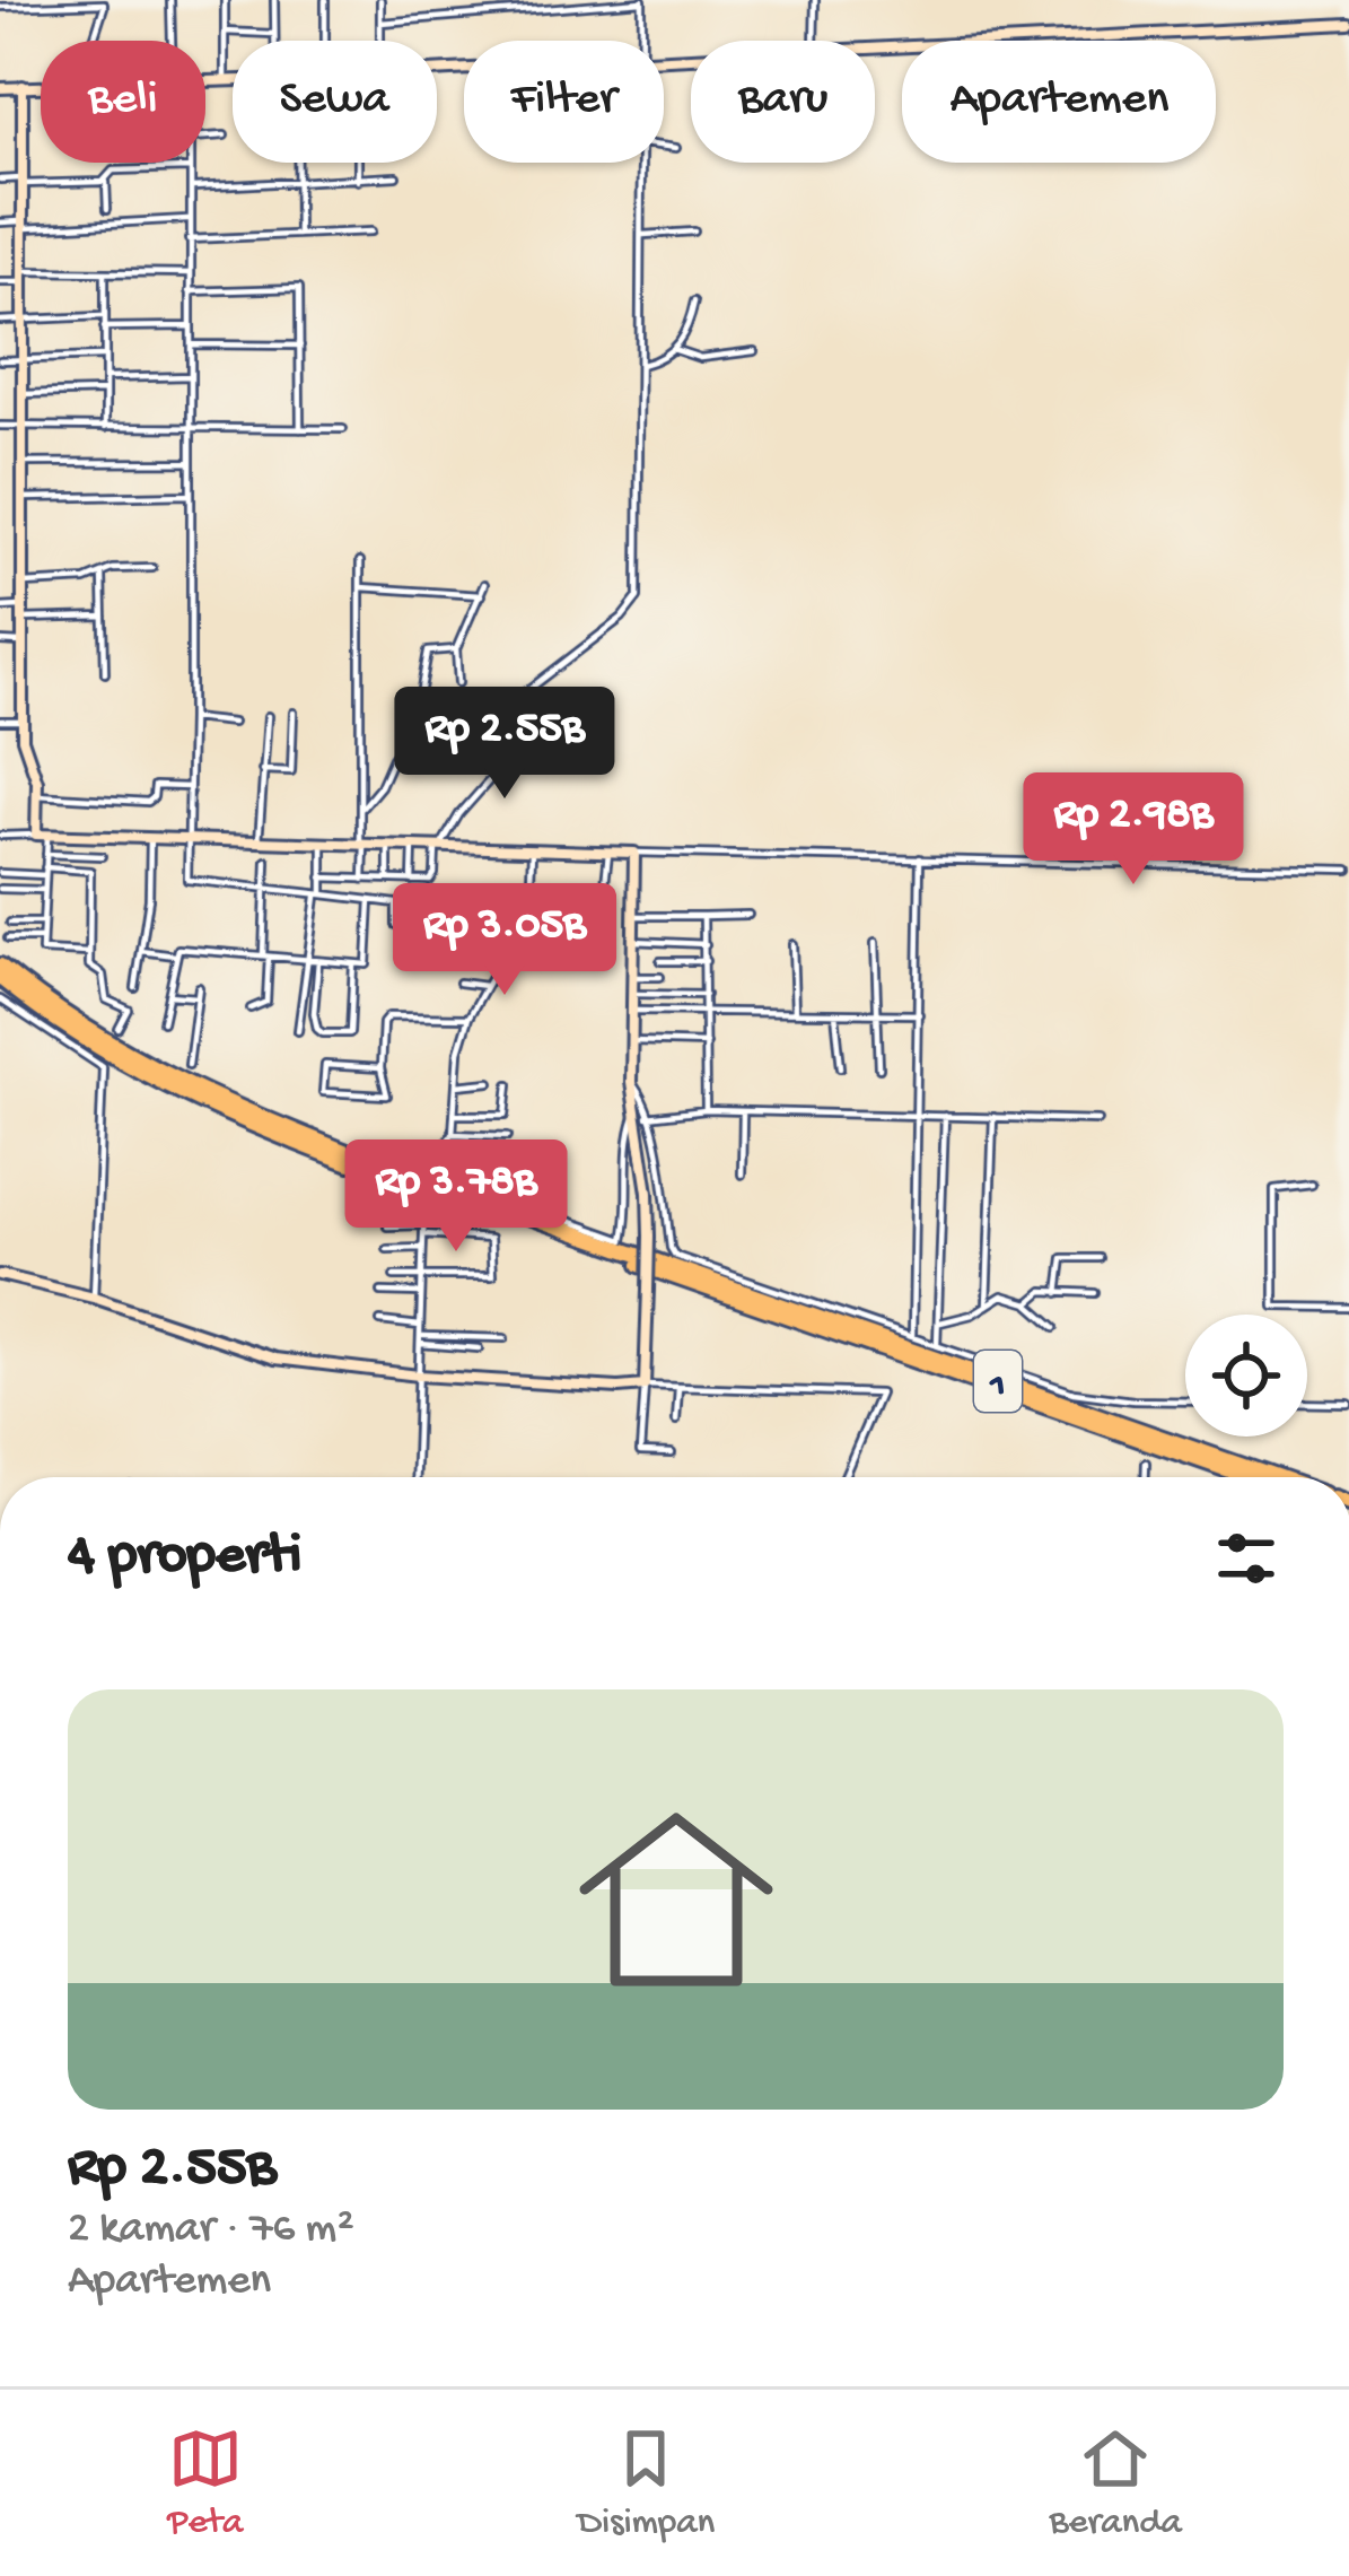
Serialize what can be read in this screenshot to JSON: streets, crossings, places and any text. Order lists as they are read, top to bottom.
{
  "streets": {
    "highway": ["1"]
  },
  "page": {
    "chip": [
      "Beli",
      "Sewa",
      "Filter",
      "Baru",
      "Apartemen"
    ],
    "price": [
      "Rp 2.55B",
      "Rp 2.98B",
      "Rp 3.05B",
      "Rp 3.78B"
    ],
    "heading": "4 properti",
    "list": [
      {
        "name": "Rp 2.55B",
        "note": "2 kamar · 76 m² · Apartemen"
      }
    ],
    "tabs": ["Peta", "Disimpan", "Beranda"]
  }
}
